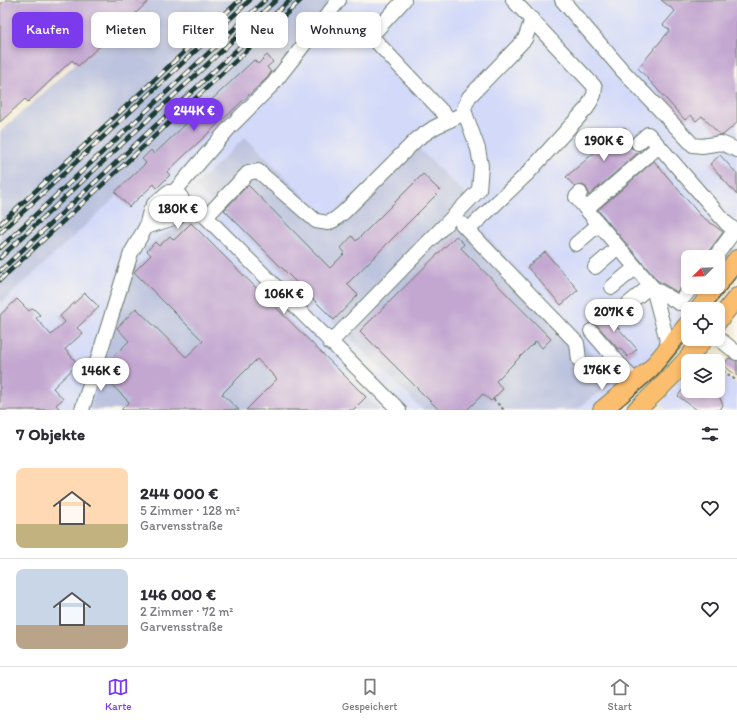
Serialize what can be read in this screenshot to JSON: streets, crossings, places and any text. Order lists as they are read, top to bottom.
{
  "north": "bottom left",
  "page": {
    "chip": [
      "Kaufen",
      "Mieten",
      "Filter",
      "Neu",
      "Wohnung"
    ],
    "price": [
      "244K €",
      "190K €",
      "180K €",
      "106K €",
      "207K €",
      "176K €",
      "146K €"
    ],
    "heading": "7 Objekte",
    "list": [
      {
        "name": "244 000 €",
        "note": "5 Zimmer · 128 m² · Garvensstraße"
      },
      {
        "name": "146 000 €",
        "note": "2 Zimmer · 72 m² · Garvensstraße"
      }
    ],
    "tabs": ["Karte", "Gespeichert", "Start"]
  }
}
